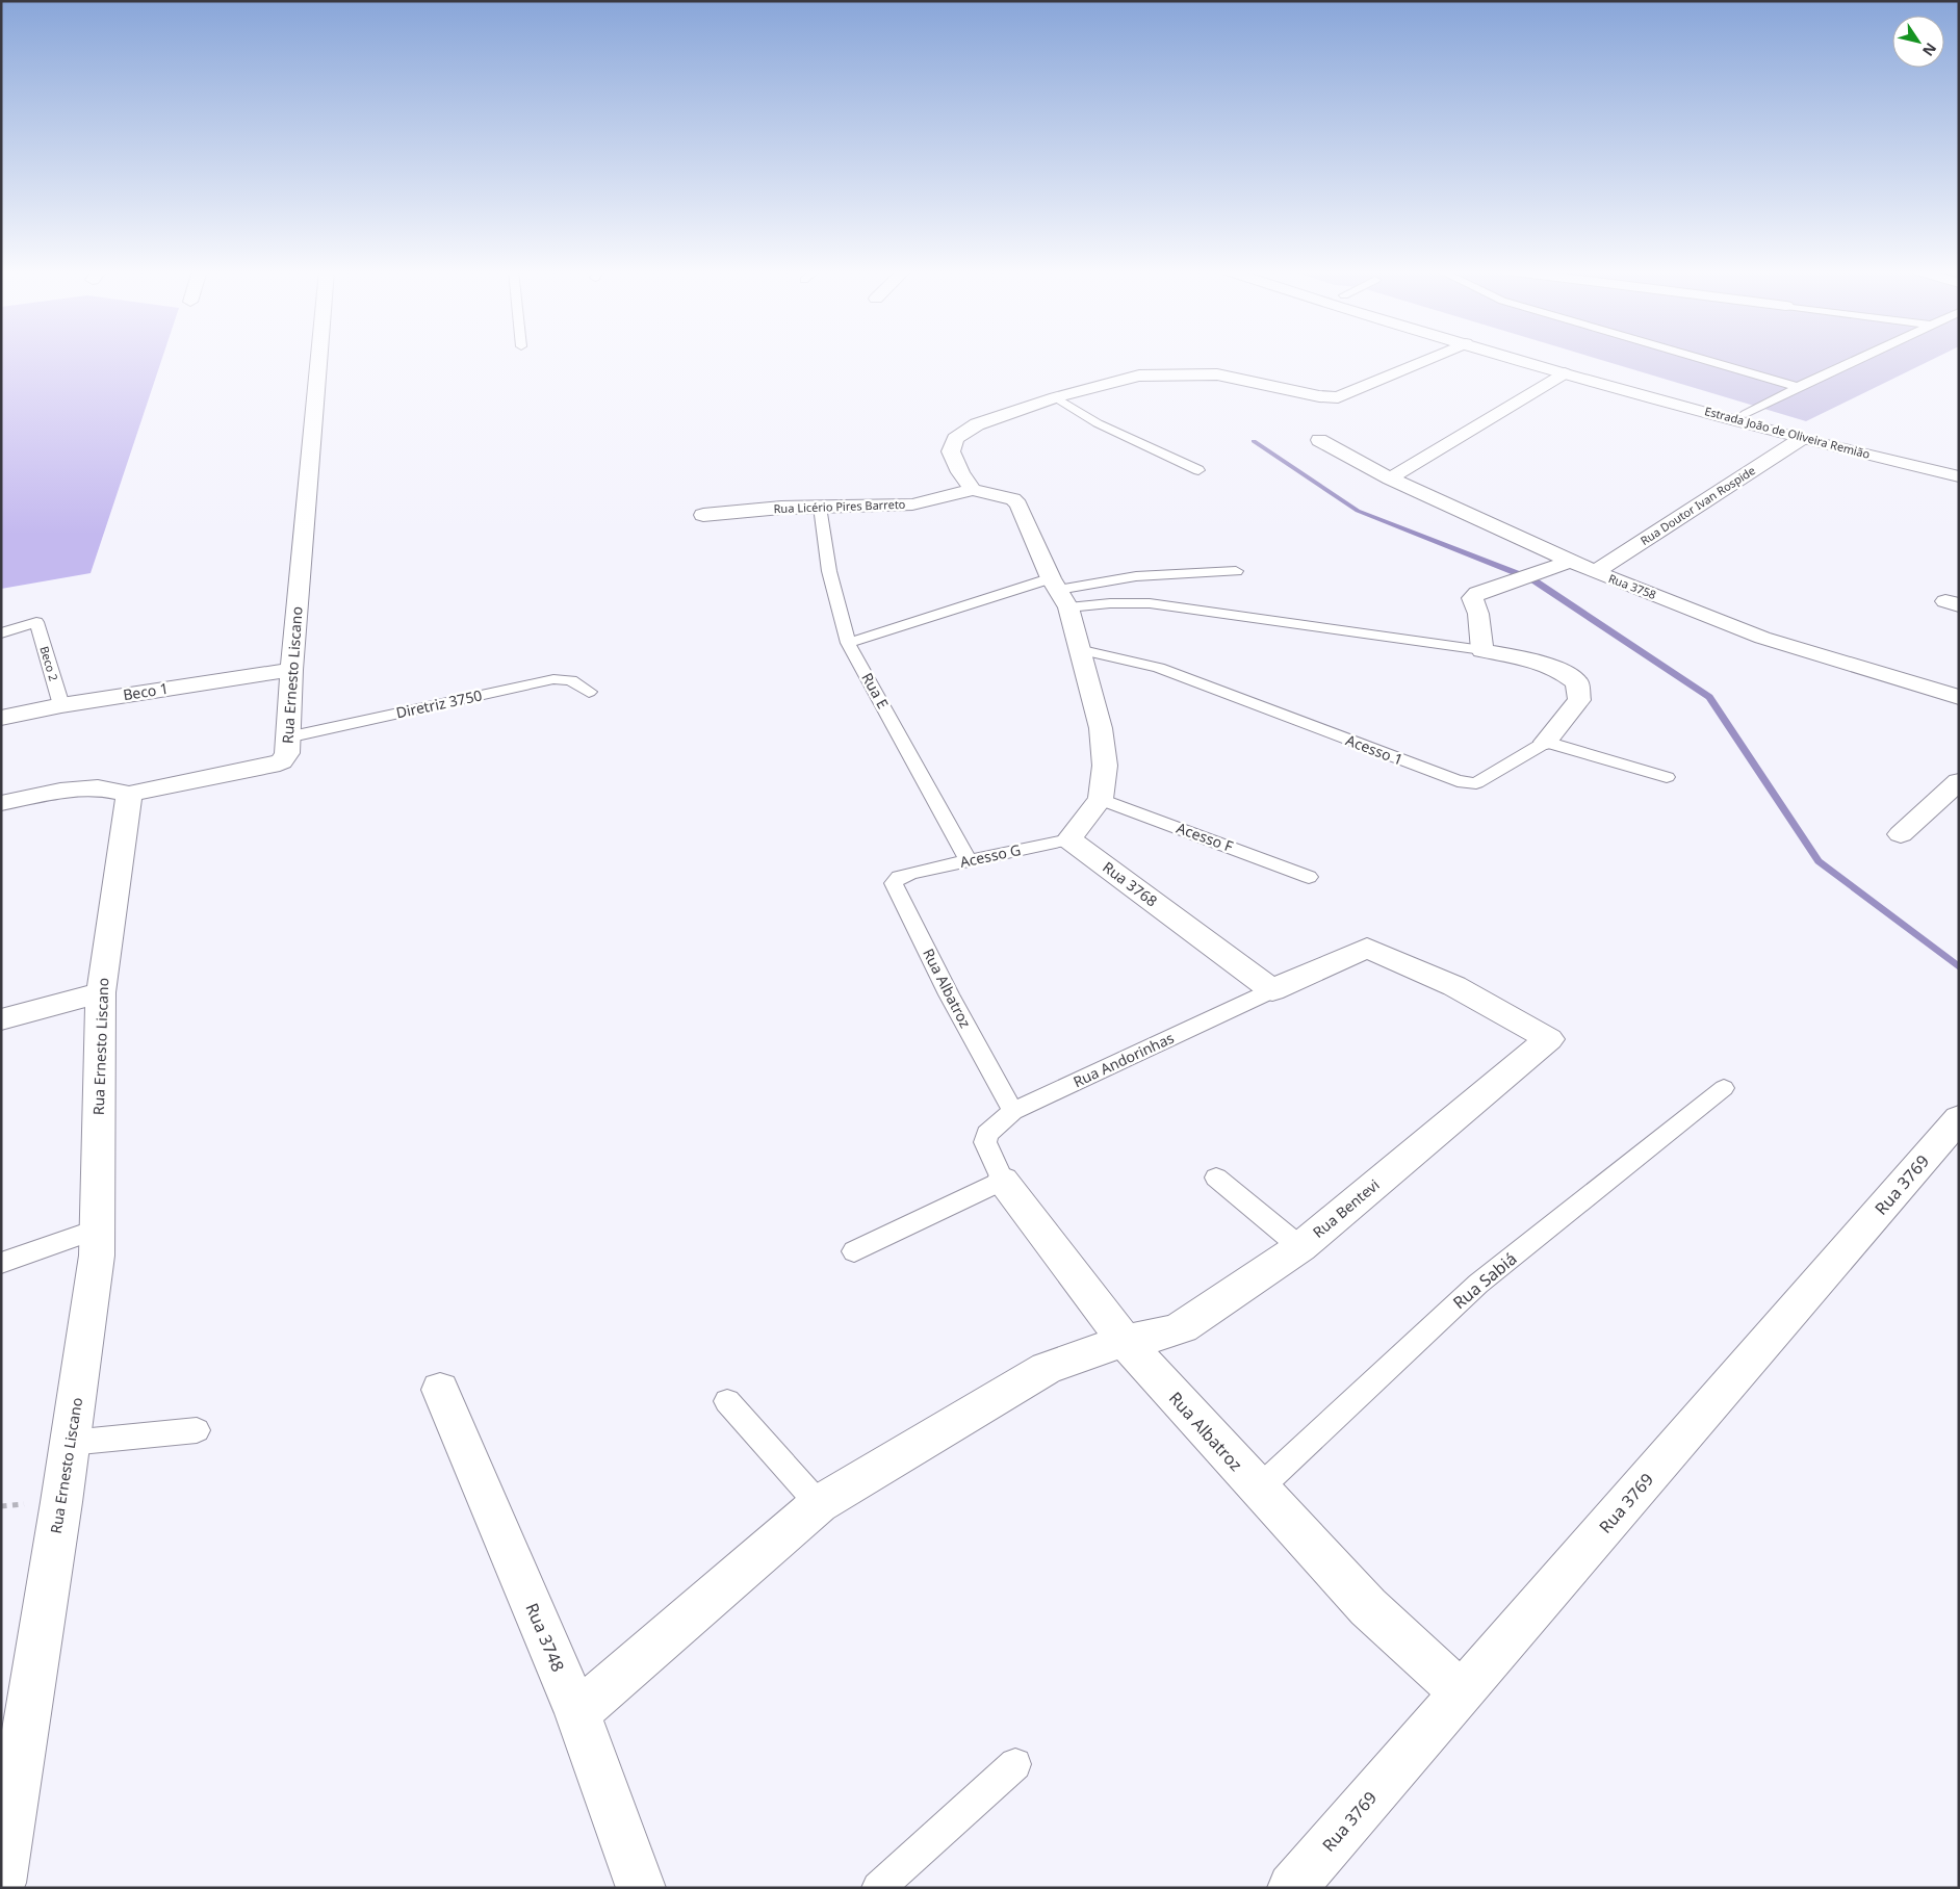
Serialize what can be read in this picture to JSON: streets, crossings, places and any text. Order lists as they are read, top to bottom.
{
  "streets": {
    "street": [
      "Estrada João de Oliveira Remião",
      "Rua Doutor Ivan Rospide",
      "Rua Licério Pires Barreto",
      "Rua 3758",
      "Rua Ernesto Liscano",
      "Beco 1",
      "Rua 3768",
      "Rua Albatroz",
      "Rua 3769",
      "Rua Bentevi",
      "Rua 3748"
    ],
    "lane": [
      "Beco 2",
      "Rua E",
      "Diretriz 3750",
      "Acesso 1",
      "Acesso F",
      "Acesso G",
      "Rua Andorinhas",
      "Rua Sabiá"
    ]
  },
  "crossings": [
    ["Estrada João de Oliveira Remião", "Rua Doutor Ivan Rospide"],
    ["Rua Doutor Ivan Rospide", "Rua 3758"],
    ["Rua Licério Pires Barreto", "Rua E"],
    ["Beco 2", "Beco 1"],
    ["Rua Ernesto Liscano", "Beco 1"],
    ["Rua Ernesto Liscano", "Diretriz 3750"],
    ["Rua E", "Acesso G"],
    ["Acesso G", "Rua 3768"],
    ["Acesso G", "Rua Albatroz"],
    ["Rua 3768", "Rua Andorinhas"],
    ["Rua 3768", "Rua Bentevi"],
    ["Rua Albatroz", "Rua Andorinhas"],
    ["Rua Albatroz", "Rua 3769"],
    ["Rua Albatroz", "Rua Bentevi"],
    ["Rua Albatroz", "Rua Sabiá"],
    ["Rua Andorinhas", "Rua Bentevi"],
    ["Rua Bentevi", "Rua 3748"]
  ],
  "north": "bottom right"
}
